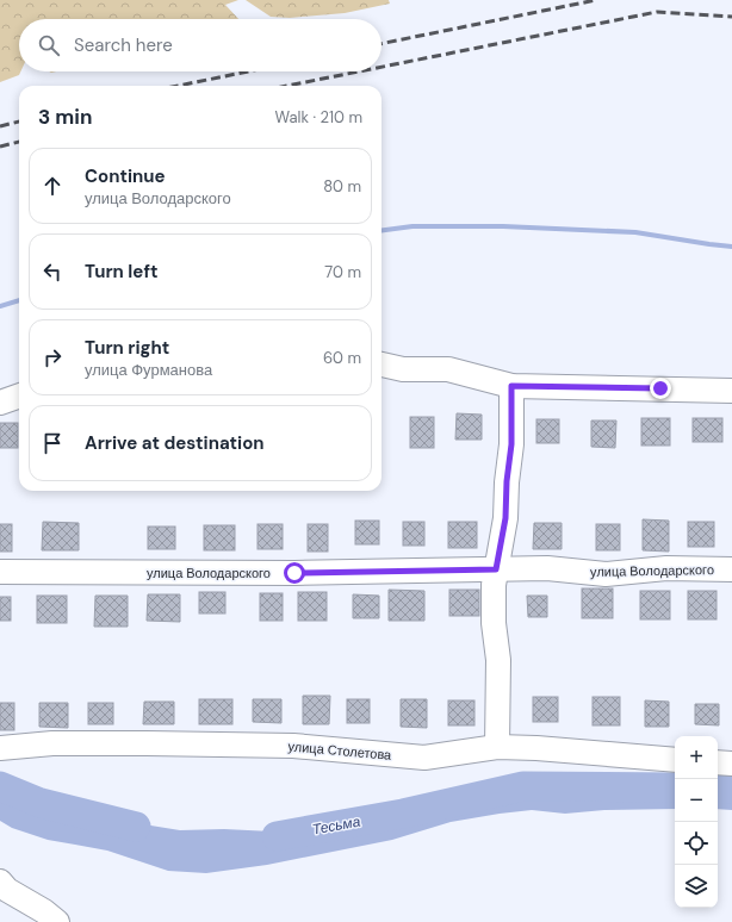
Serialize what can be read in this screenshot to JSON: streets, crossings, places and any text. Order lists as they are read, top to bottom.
{
  "streets": {
    "street": ["улица Володарского", "улица Столетова"]
  },
  "water": ["Тесьма"],
  "page": {
    "search": "Search here",
    "heading": ["3 min", "Walk · 210 m"],
    "list": [
      ["Continue", "улица Володарского", "80 m"],
      ["Turn left", "70 m"],
      ["Turn right", "улица Фурманова", "60 m"],
      "Arrive at destination"
    ],
    "map_buttons": ["+", "−"]
  }
}
